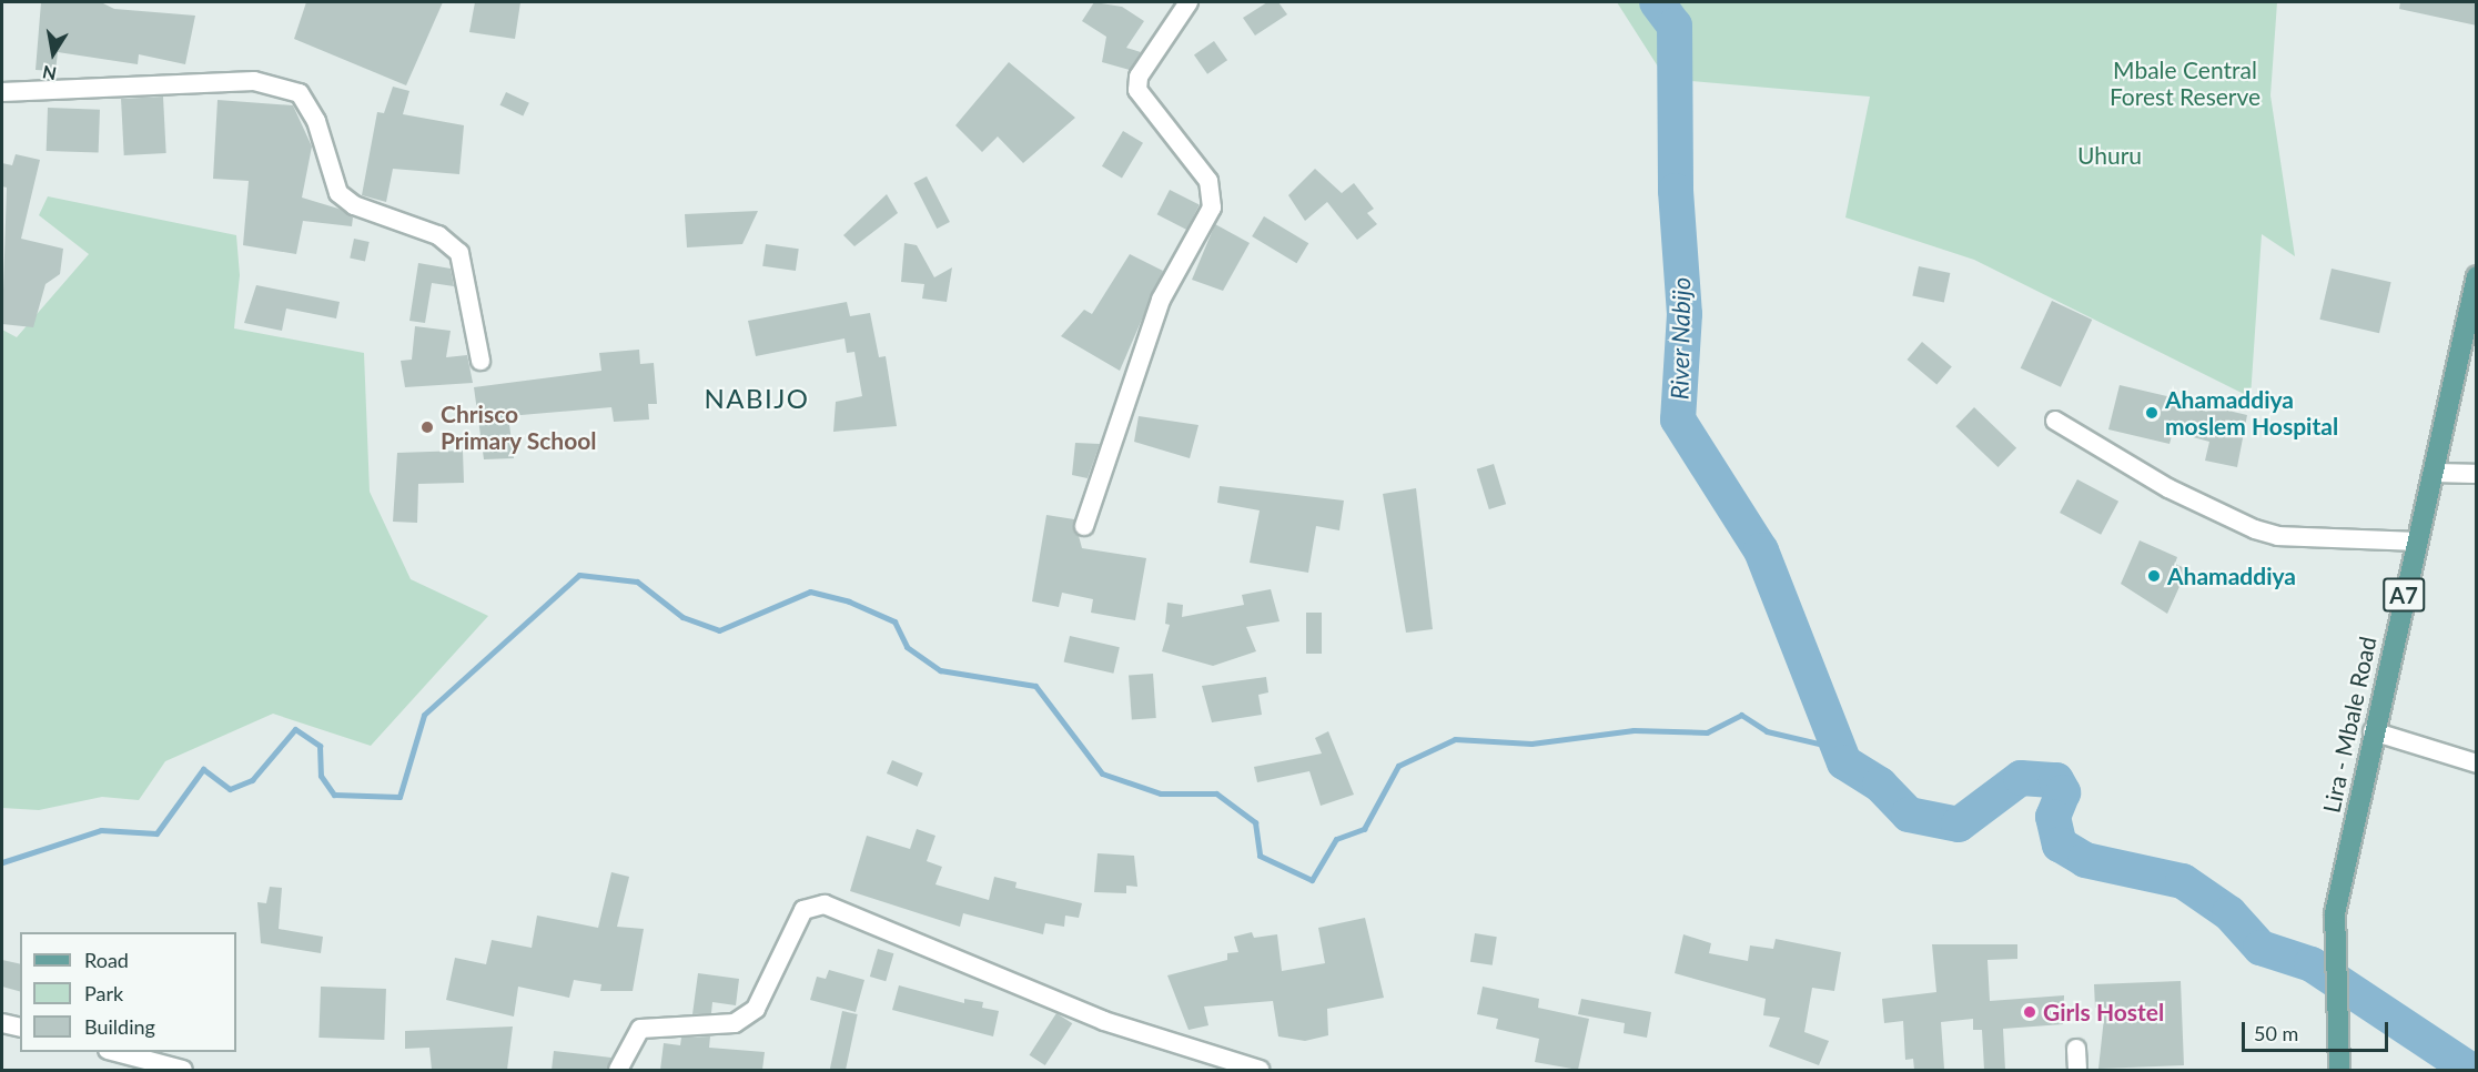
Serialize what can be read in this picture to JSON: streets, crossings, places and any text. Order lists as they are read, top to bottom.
{
  "streets": {
    "main road": ["A7", "Lira - Mbale Road"]
  },
  "districts": ["NABIJO"],
  "water": ["River Nabijo"],
  "parks": ["Mbale Central Forest Reserve", "Uhuru"],
  "places": [
    "Ahamaddiya moslem Hospital",
    "Chrisco Primary School",
    "Ahamaddiya",
    "Girls Hostel"
  ],
  "legend": ["Road", "Park", "Building"],
  "scale_bar": "50 m",
  "north": "bottom"
}
